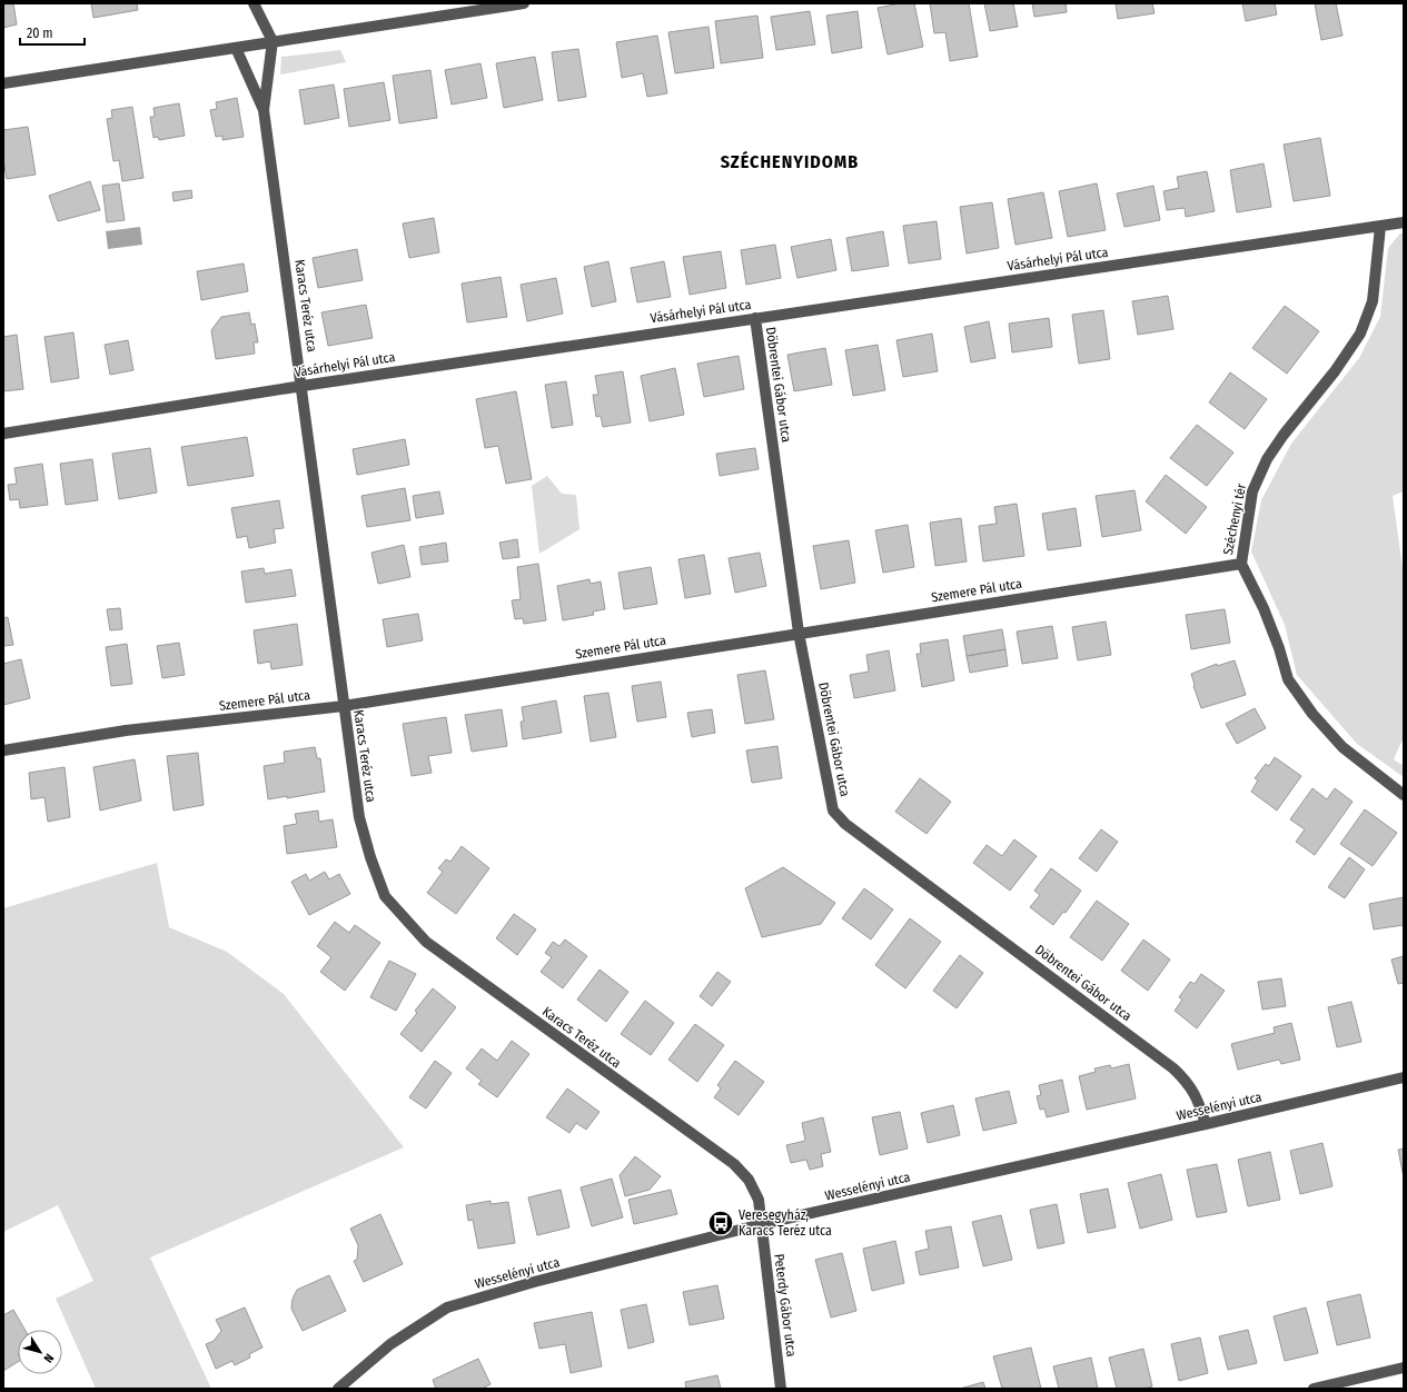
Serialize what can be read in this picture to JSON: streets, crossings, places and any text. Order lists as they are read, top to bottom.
{
  "streets": {
    "street": [
      "Vásárhelyi Pál utca",
      "Karacs Teréz utca",
      "Döbrentei Gábor utca",
      "Széchenyi tér",
      "Szemere Pál utca",
      "Wesselényi utca",
      "Peterdy Gábor utca"
    ]
  },
  "crossings": [
    ["Vásárhelyi Pál utca", "Karacs Teréz utca"],
    ["Vásárhelyi Pál utca", "Döbrentei Gábor utca"],
    ["Vásárhelyi Pál utca", "Széchenyi tér"],
    ["Karacs Teréz utca", "Szemere Pál utca"],
    ["Karacs Teréz utca", "Wesselényi utca"],
    ["Karacs Teréz utca", "Peterdy Gábor utca"],
    ["Döbrentei Gábor utca", "Szemere Pál utca"],
    ["Döbrentei Gábor utca", "Wesselényi utca"],
    ["Széchenyi tér", "Szemere Pál utca"],
    ["Wesselényi utca", "Peterdy Gábor utca"]
  ],
  "districts": ["SZÉCHENYIDOMB"],
  "places": {
    "bus stop": ["Veresegyház, Karacs Teréz utca"]
  },
  "scale_bar": "20 m",
  "north": "bottom right"
}
